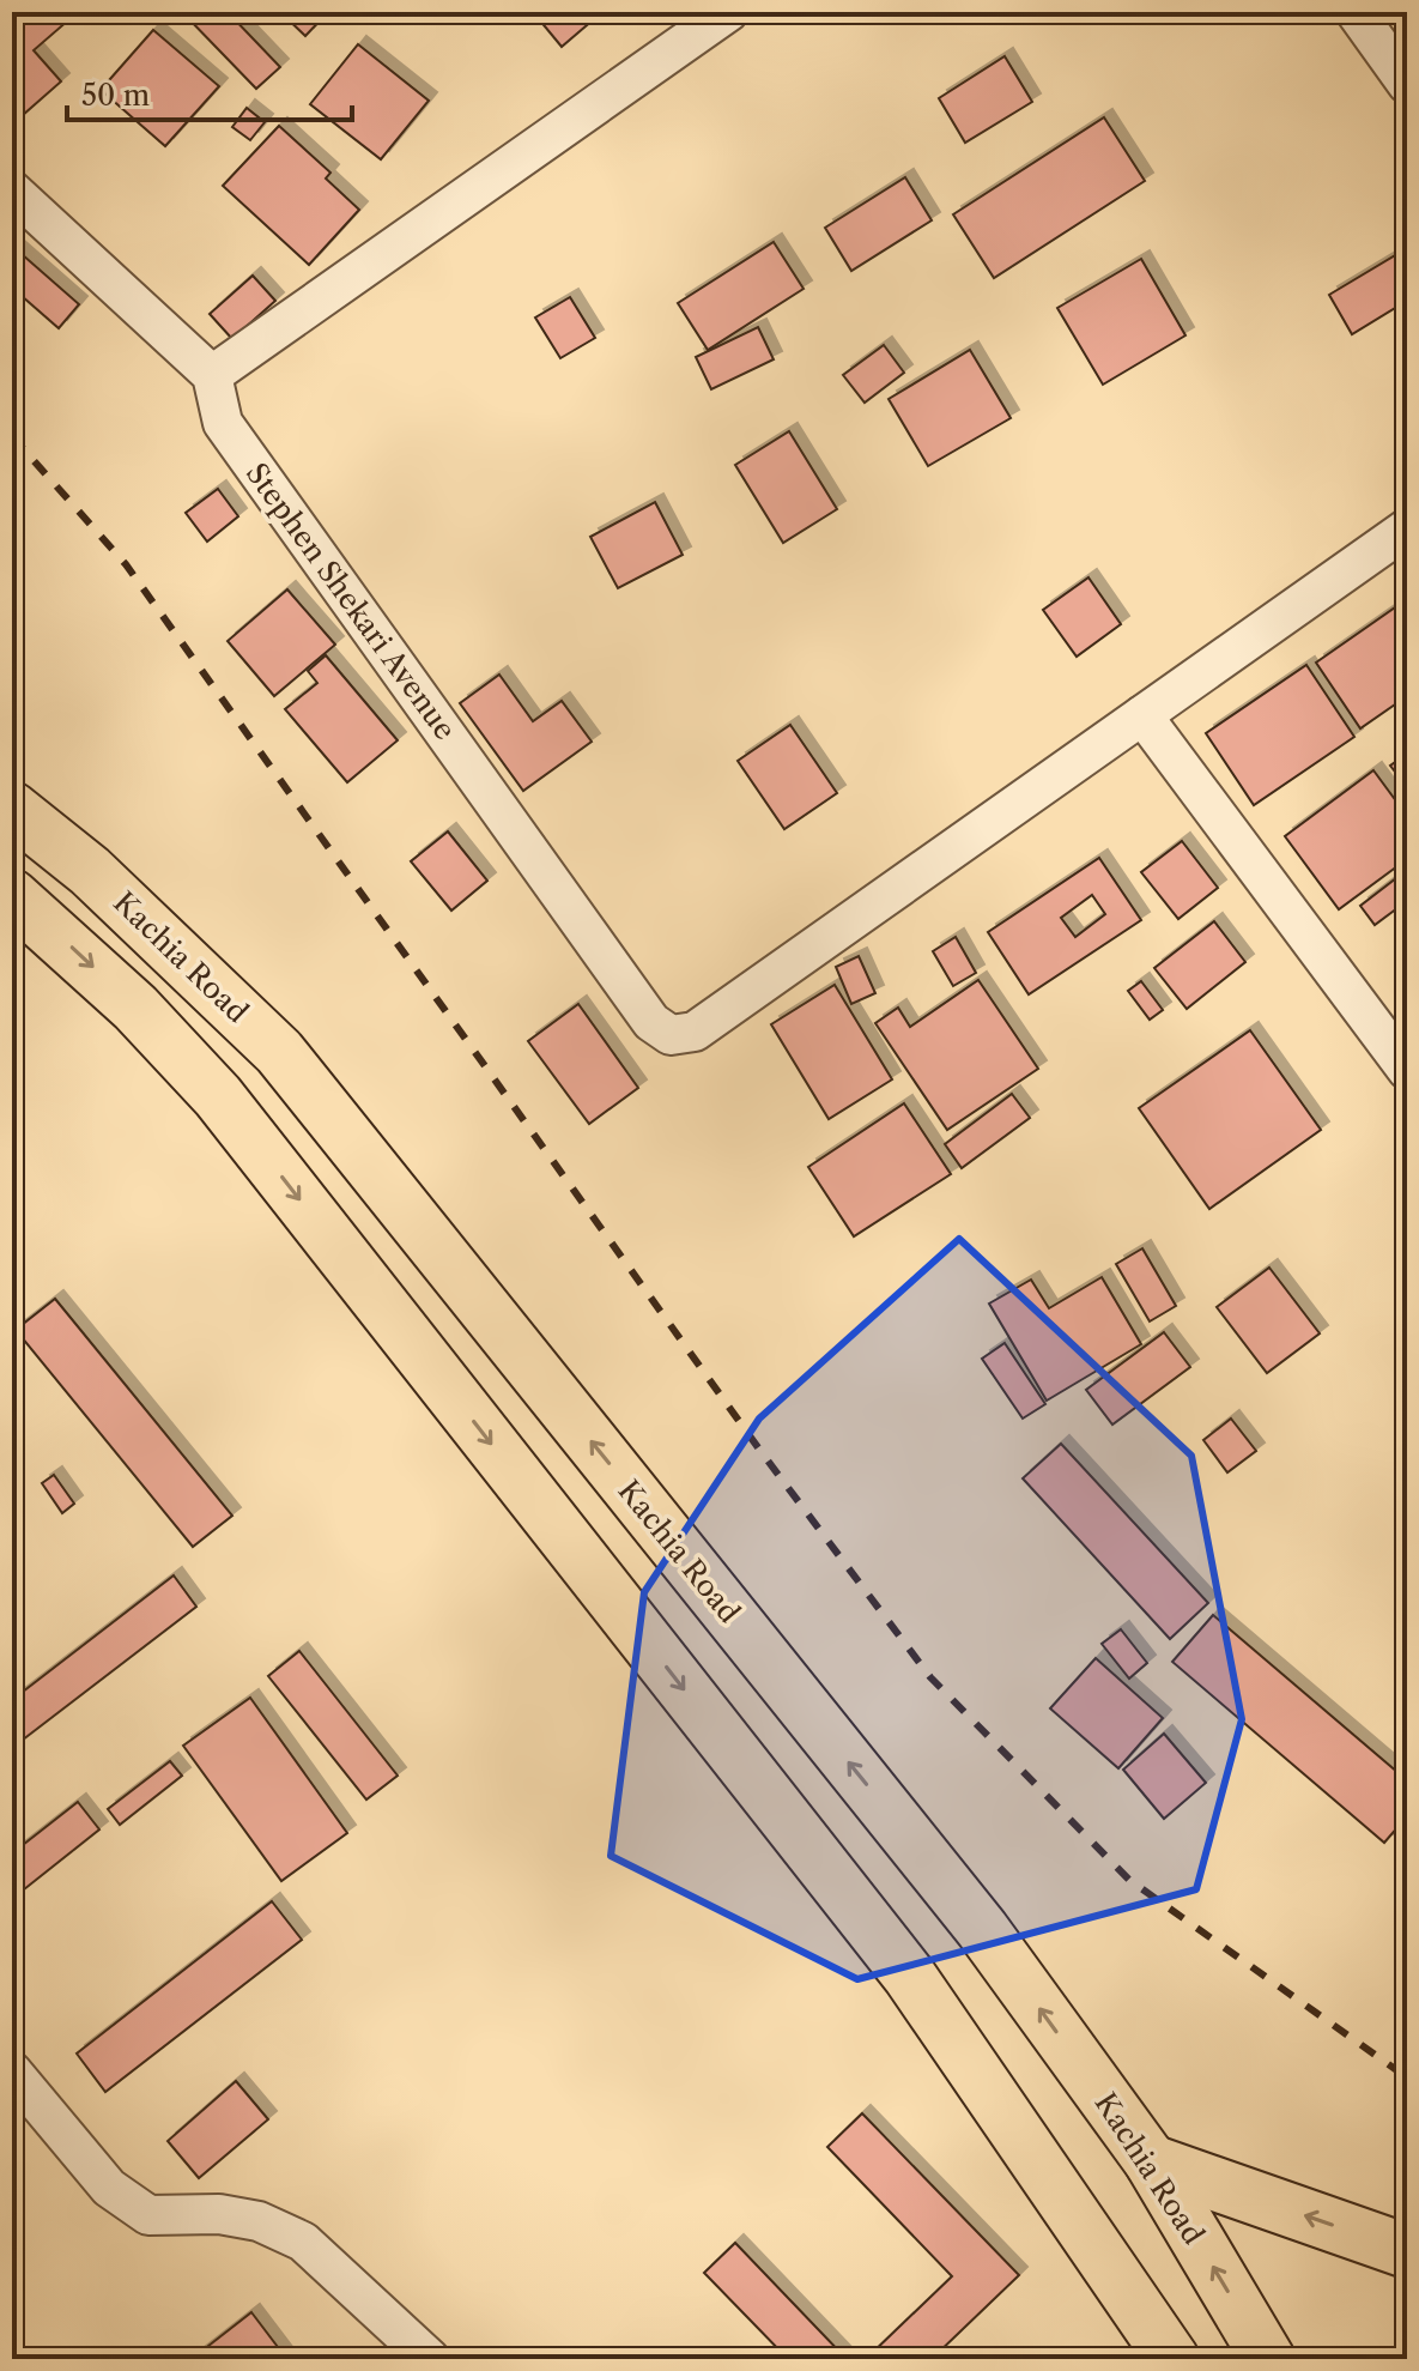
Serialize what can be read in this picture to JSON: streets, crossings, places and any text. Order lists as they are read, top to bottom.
{
  "streets": {
    "main road": ["Kachia Road"],
    "street": ["Stephen Shekari Avenue"]
  },
  "scale_bar": "50 m"
}
